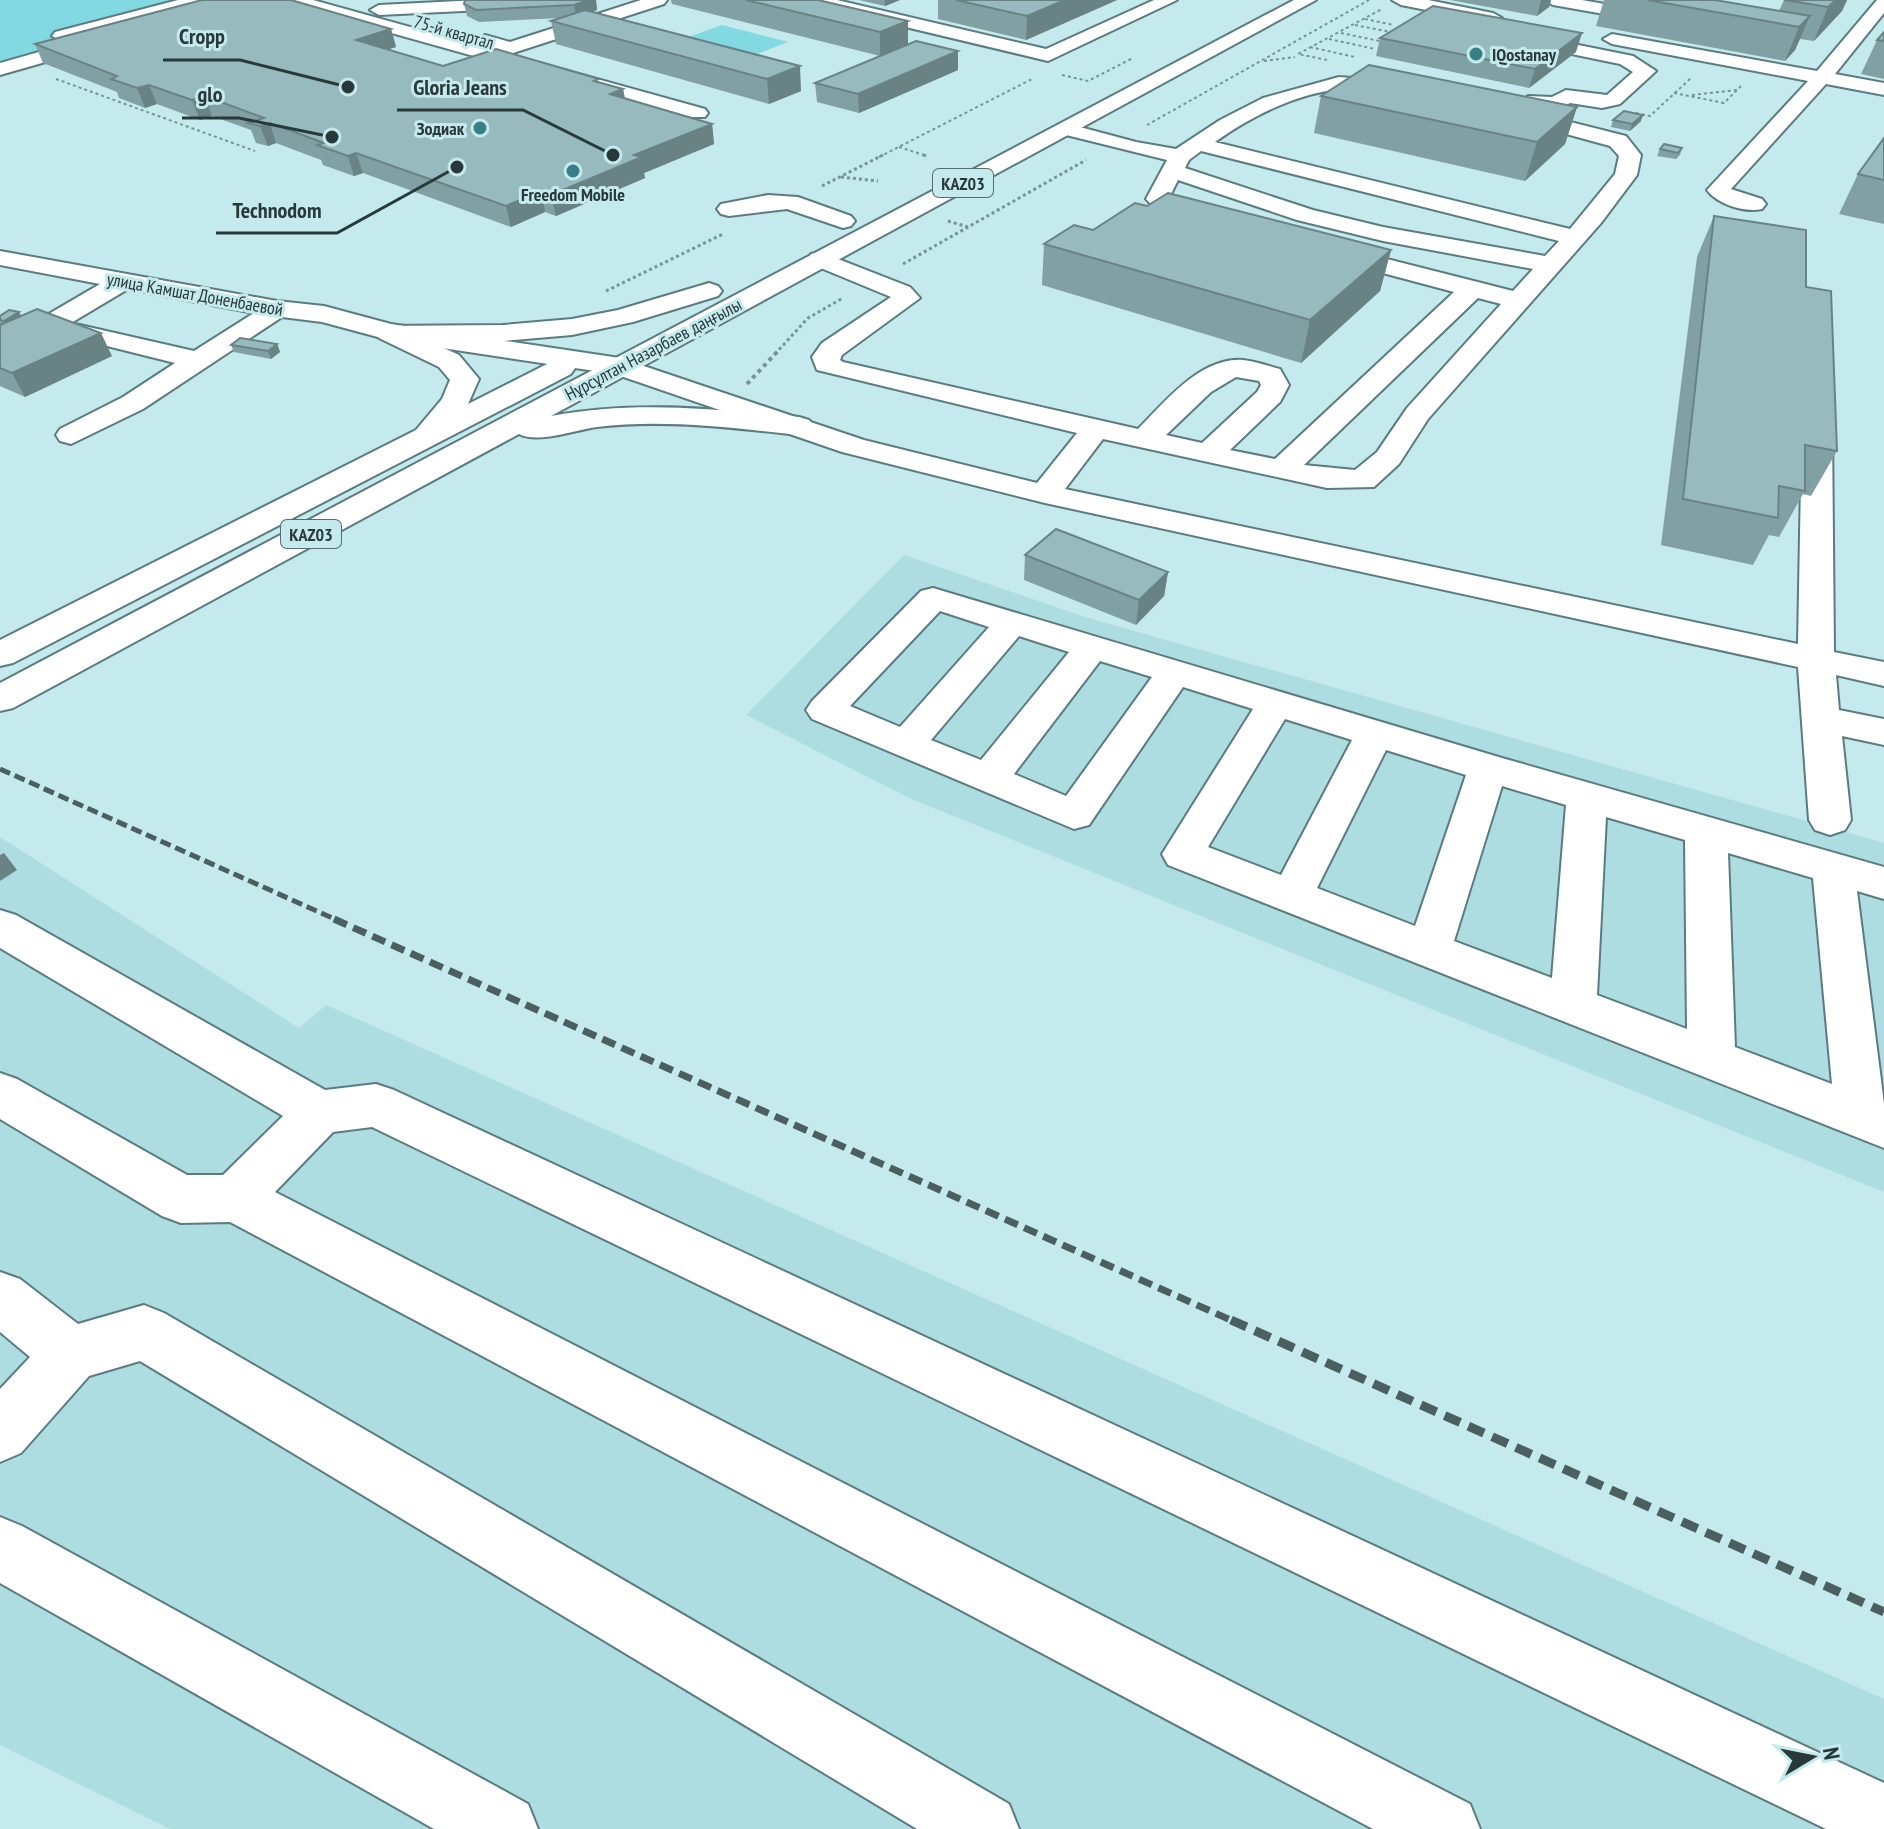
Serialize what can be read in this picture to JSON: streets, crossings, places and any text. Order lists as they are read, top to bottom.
{
  "streets": {
    "main road": [
      "75-й квартал",
      "KАZ03",
      "улица Камшат Доненбаевой",
      "Нұрсұлтан Назарбаев даңғылы"
    ]
  },
  "crossings": [
    ["KАZ03", "улица Камшат Доненбаевой"],
    ["KАZ03", "Нұрсұлтан Назарбаев даңғылы"]
  ],
  "places": [
    "IQostanay",
    "Cropp",
    "Зодиак",
    "glo",
    "Gloria Jeans",
    "Technodom",
    "Freedom Mobile"
  ],
  "north": "right"
}
